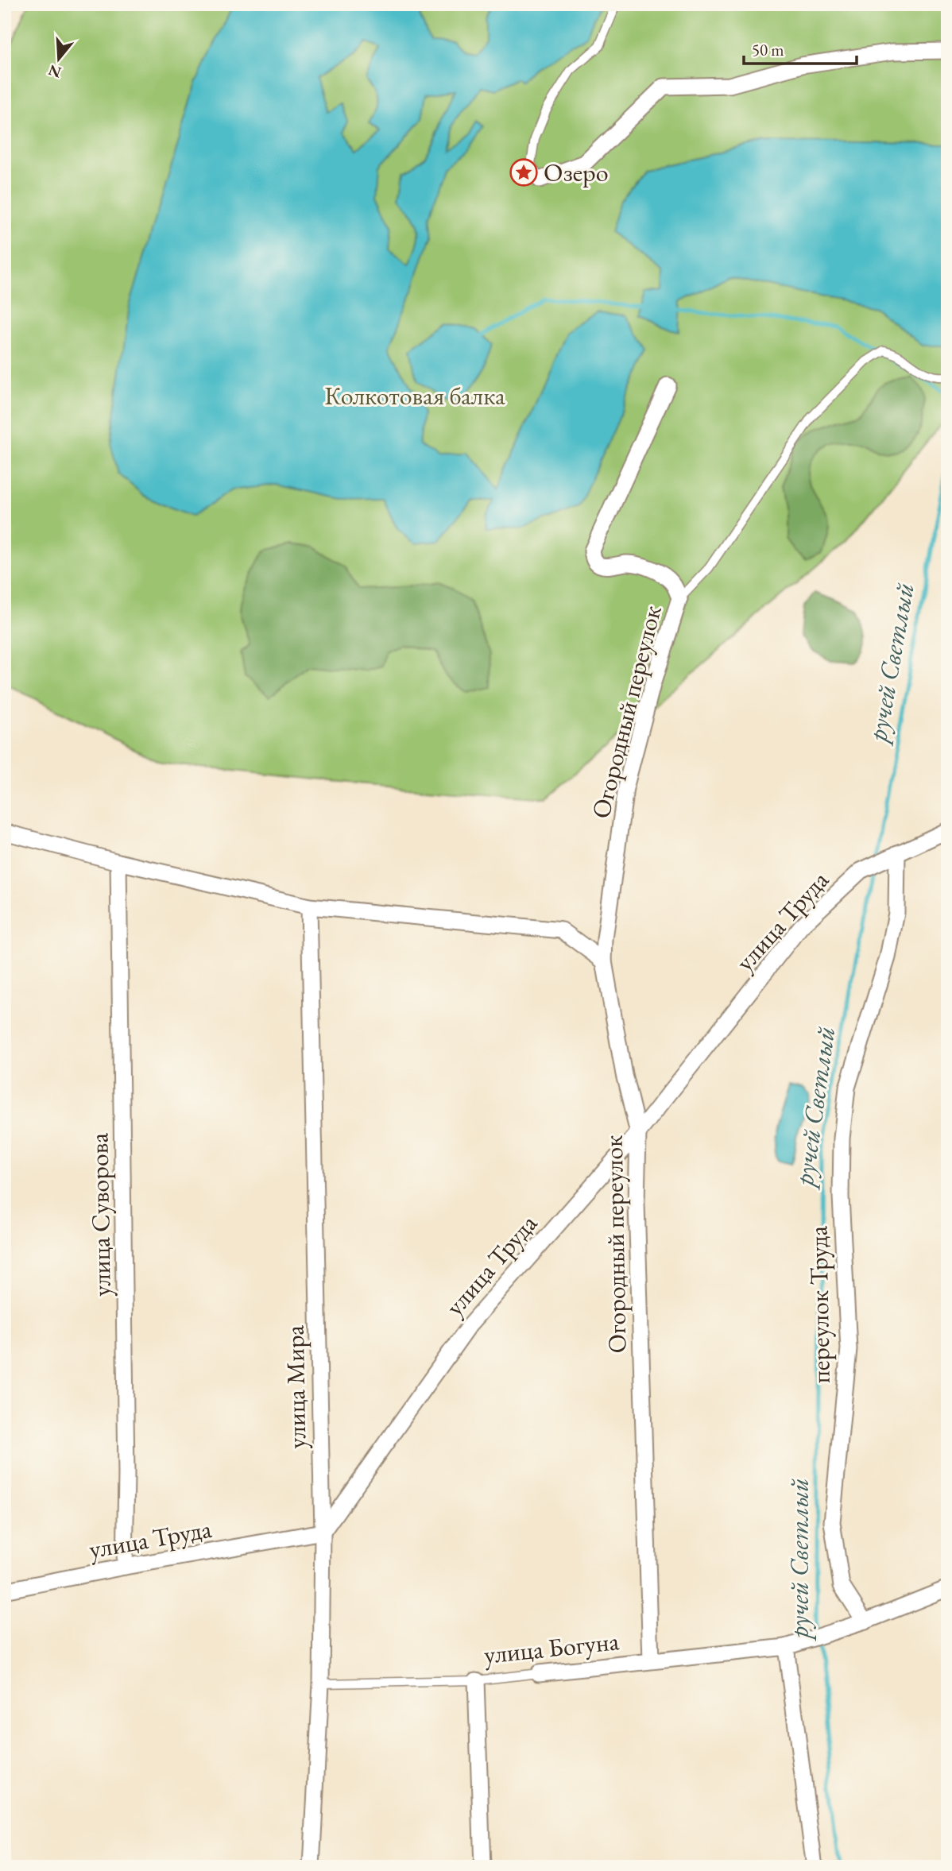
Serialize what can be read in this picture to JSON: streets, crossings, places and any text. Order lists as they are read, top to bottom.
{
  "streets": {
    "street": [
      "Огородный переулок",
      "улица Труда",
      "улица Суворова",
      "переулок Труда",
      "улица Мира",
      "улица Богуна"
    ]
  },
  "crossings": [
    ["Огородный переулок", "улица Труда"],
    ["Огородный переулок", "улица Богуна"],
    ["улица Труда", "улица Суворова"],
    ["улица Труда", "переулок Труда"],
    ["улица Труда", "улица Мира"],
    ["переулок Труда", "улица Богуна"],
    ["улица Мира", "улица Богуна"]
  ],
  "water": ["ручей Светлый"],
  "parks": ["Колкотовая балка"],
  "places": {
    "place": ["Озеро"]
  },
  "scale_bar": "50 m",
  "north": "bottom"
}
